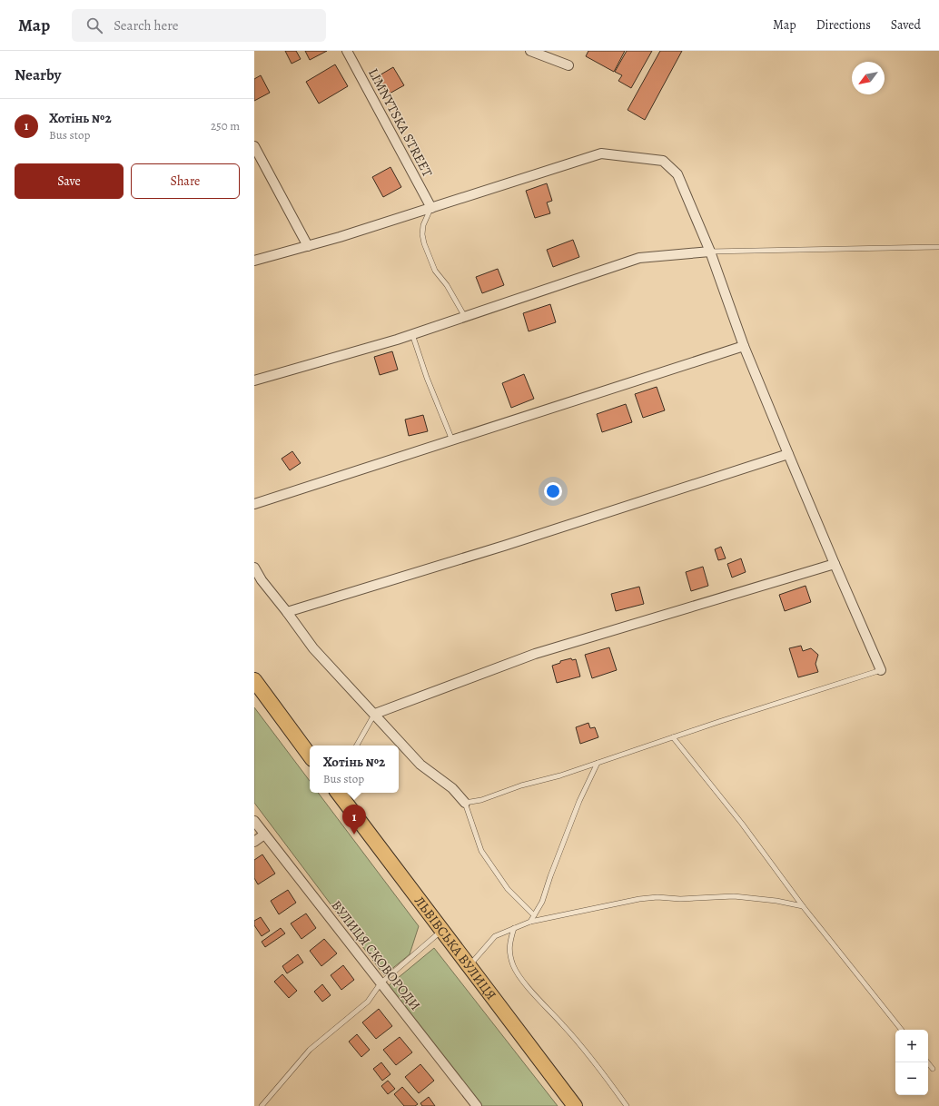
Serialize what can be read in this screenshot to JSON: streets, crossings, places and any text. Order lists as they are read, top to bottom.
{
  "streets": {
    "main road": ["ЛЬВІВСЬКА ВУЛИЦЯ"],
    "street": ["LIMNYTSKA STREET", "ВУЛИЦЯ СКОВОРОДИ"]
  },
  "north": "bottom left",
  "page": {
    "header": "Map",
    "search": "Search here",
    "nav": ["Map", "Directions", "Saved"],
    "heading": "Nearby",
    "list": [
      {
        "mark": "1",
        "name": "Хотінь №2",
        "note": "Bus stop",
        "value": "250 m"
      }
    ],
    "buttons": ["Save", "Share"],
    "popup": ["Хотінь №2", "Bus stop"],
    "pins": "1",
    "map_buttons": ["+", "−"]
  }
}
